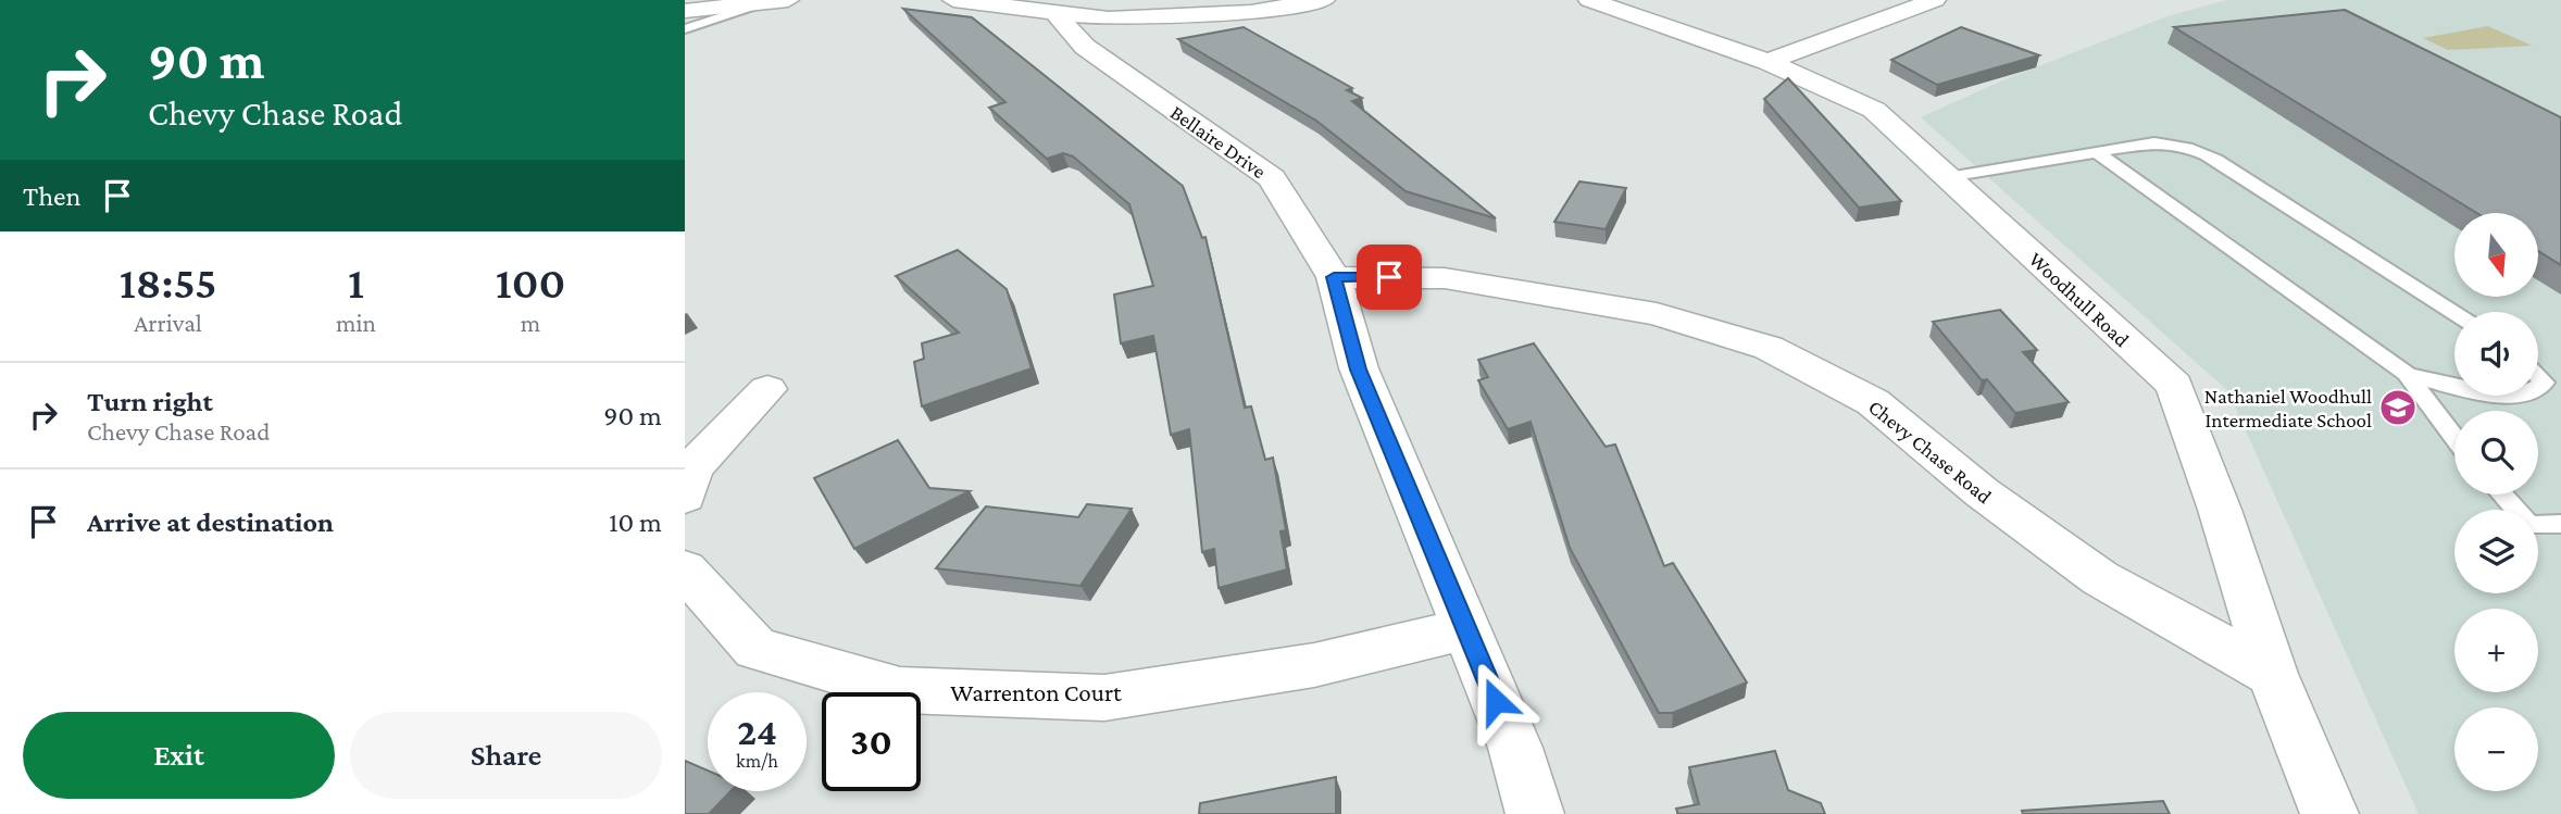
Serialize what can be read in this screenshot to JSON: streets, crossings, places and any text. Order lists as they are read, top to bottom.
{
  "streets": {
    "street": [
      "Bellaire Drive",
      "Woodhull Road",
      "Chevy Chase Road",
      "Warrenton Court"
    ]
  },
  "crossings": [
    ["Bellaire Drive", "Chevy Chase Road"],
    ["Bellaire Drive", "Warrenton Court"],
    ["Woodhull Road", "Chevy Chase Road"]
  ],
  "places": {
    "school or university": ["Nathaniel Woodhull Intermediate School"]
  },
  "north": "bottom",
  "page": {
    "turn": ["90 m", "Chevy Chase Road"],
    "then": "Then",
    "map_buttons": ["+", "−"],
    "eta": [
      "18:55",
      "Arrival",
      "1",
      "min",
      "100",
      "m"
    ],
    "list": [
      {
        "name": "Turn right",
        "note": "Chevy Chase Road",
        "value": "90 m"
      },
      {
        "name": "Arrive at destination",
        "value": "10 m"
      }
    ],
    "speed": "24 km/h",
    "limit": "30",
    "buttons": ["Exit", "Share"]
  }
}
